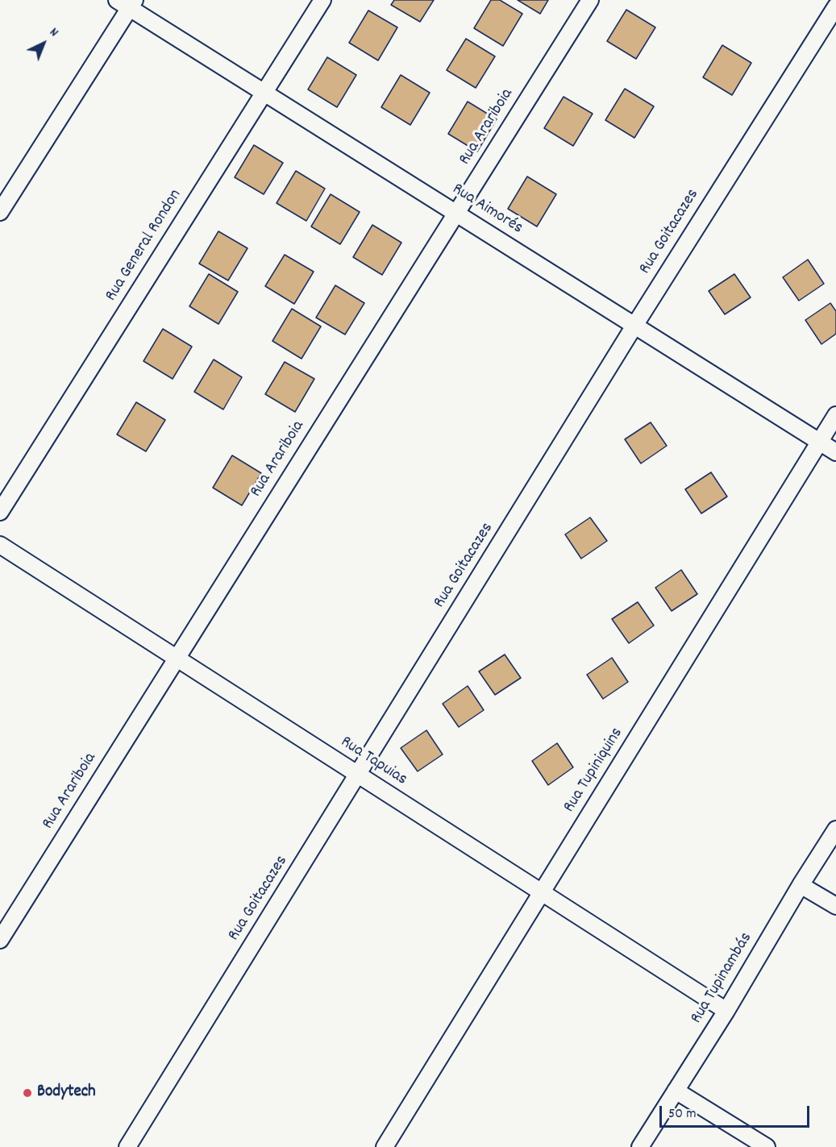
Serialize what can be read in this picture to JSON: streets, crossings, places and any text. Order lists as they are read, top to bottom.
{
  "streets": {
    "street": [
      "Rua Arariboia",
      "Rua Aimorés",
      "Rua Goitacazes",
      "Rua General Rondon",
      "Rua Tapuias",
      "Rua Tupiniquins",
      "Rua Tupinambás"
    ]
  },
  "crossings": [
    ["Rua Arariboia", "Rua Aimorés"],
    ["Rua Arariboia", "Rua Tapuias"],
    ["Rua Aimorés", "Rua Goitacazes"],
    ["Rua Aimorés", "Rua General Rondon"],
    ["Rua Aimorés", "Rua Tupiniquins"],
    ["Rua Goitacazes", "Rua Tapuias"],
    ["Rua Tapuias", "Rua Tupiniquins"],
    ["Rua Tapuias", "Rua Tupinambás"]
  ],
  "places": ["Bodytech"],
  "scale_bar": "50 m",
  "north": "top right"
}
